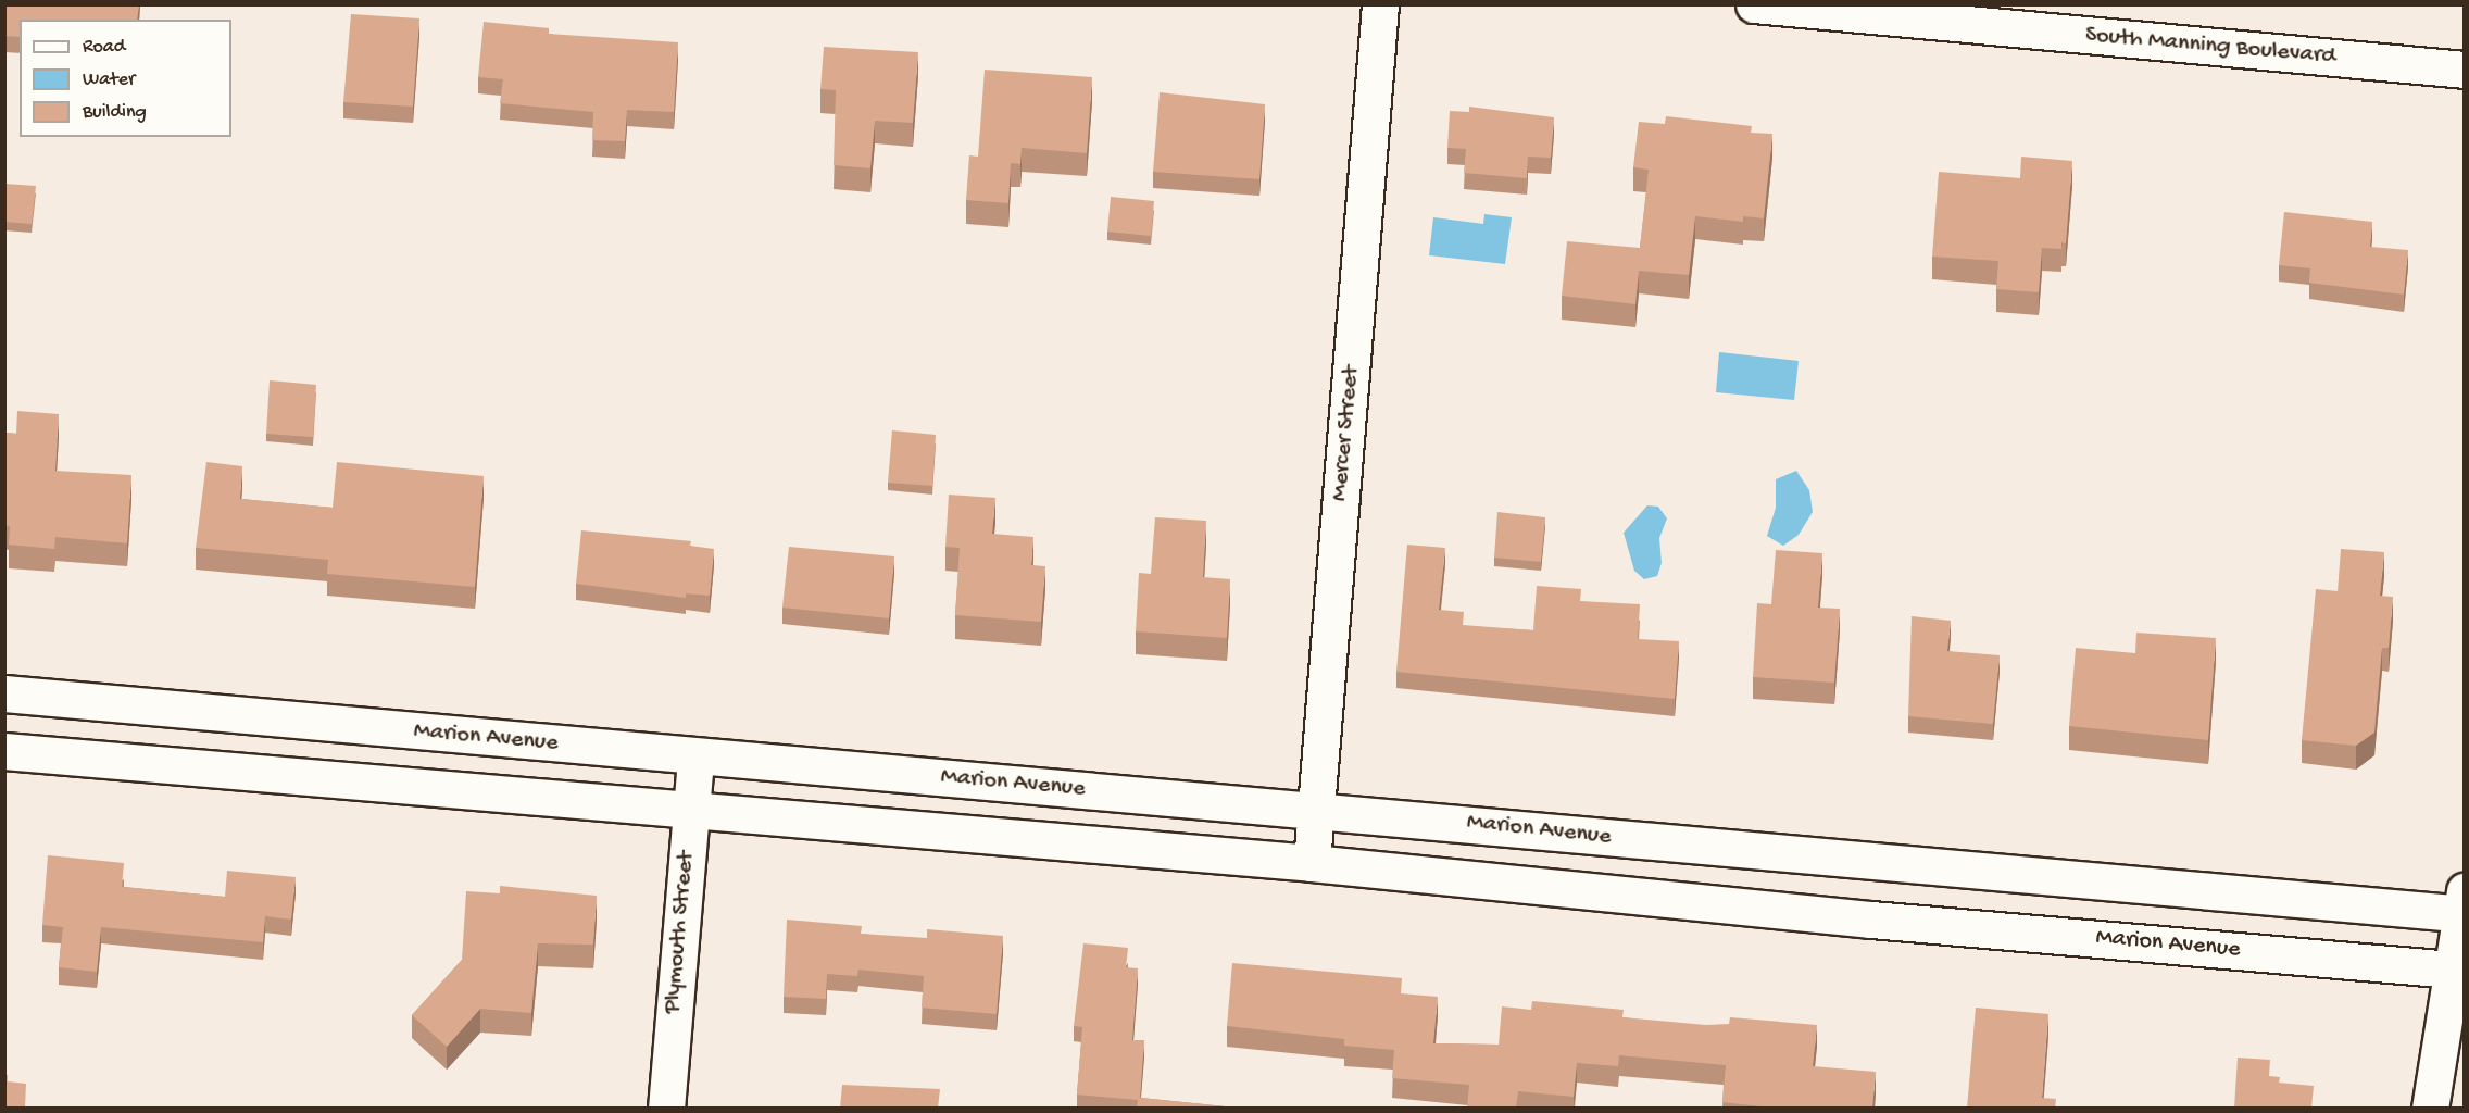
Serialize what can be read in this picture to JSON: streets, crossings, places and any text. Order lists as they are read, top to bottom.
{
  "streets": {
    "street": [
      "South Manning Boulevard",
      "Mercer Street",
      "Marion Avenue",
      "Plymouth Street"
    ]
  },
  "crossings": [
    ["Mercer Street", "Marion Avenue"],
    ["Marion Avenue", "Plymouth Street"]
  ],
  "legend": ["Road", "Water", "Building"]
}
